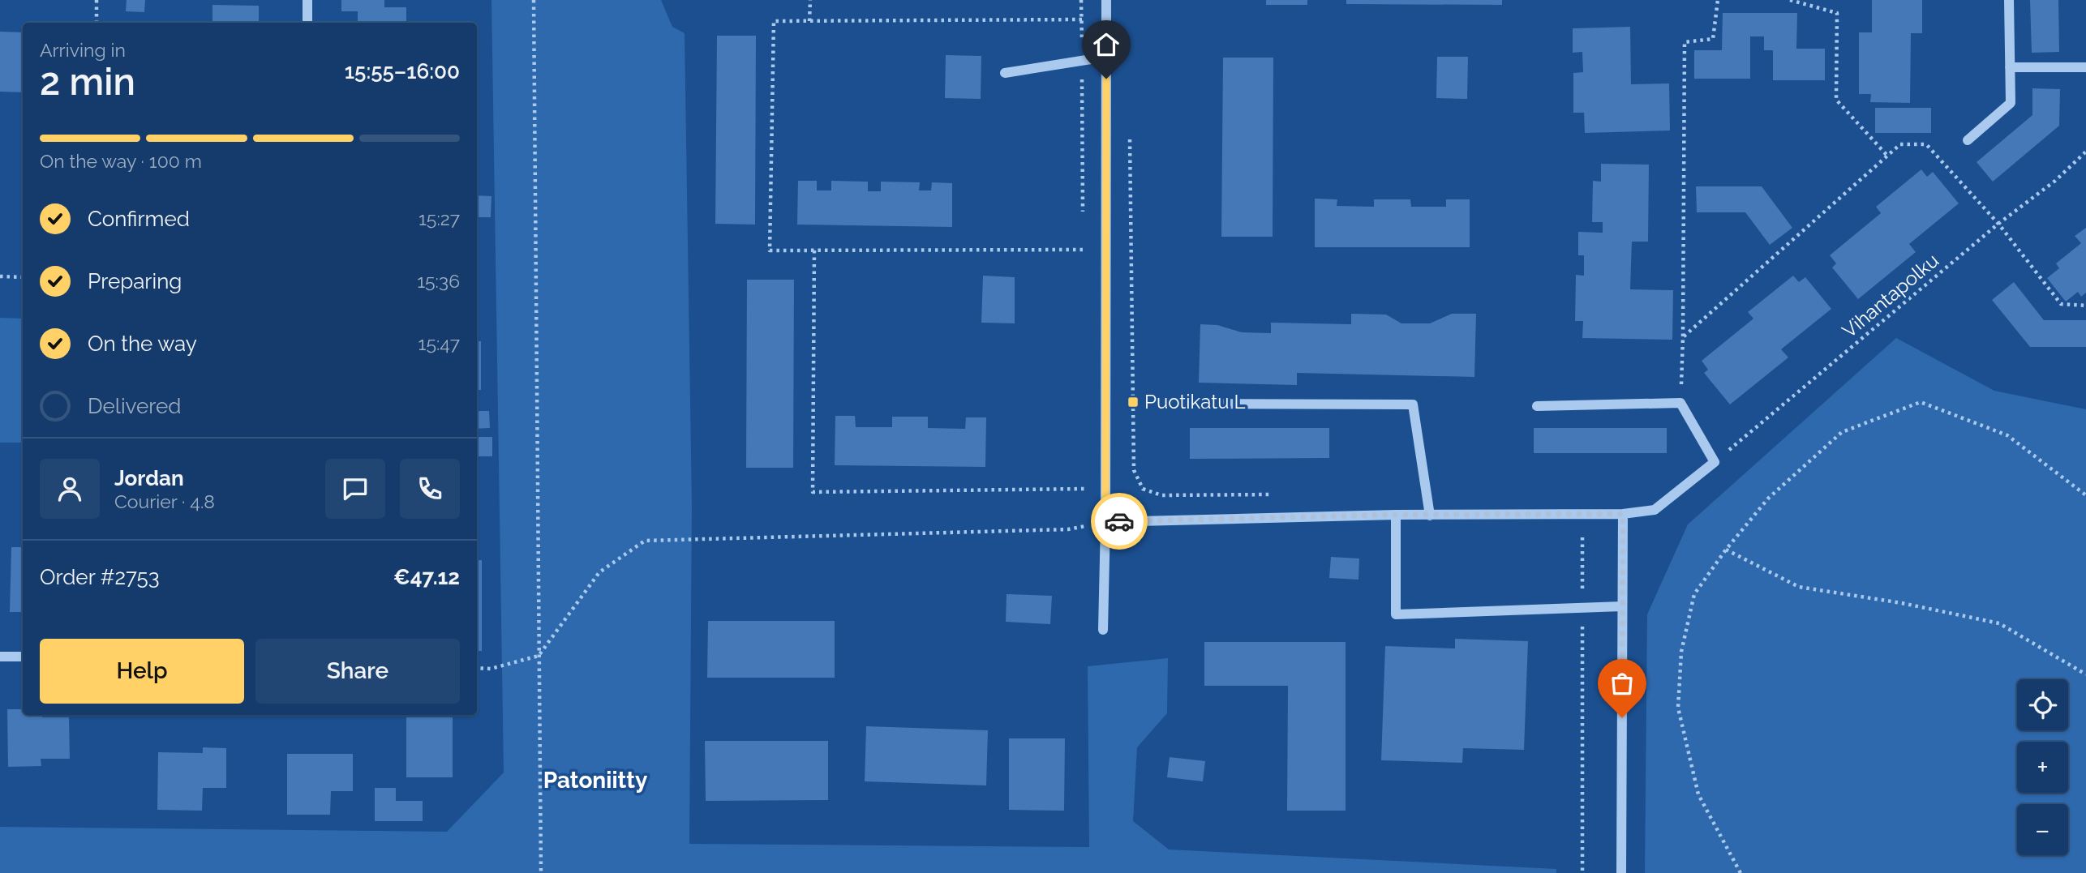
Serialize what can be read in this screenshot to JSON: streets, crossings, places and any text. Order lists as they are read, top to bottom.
{
  "streets": {
    "path": ["Vihantapolku"]
  },
  "districts": ["Patoniitty"],
  "places": {
    "transit": ["Puotikatu L"]
  },
  "page": {
    "heading": ["2 min", "Arriving in", "15:55–16:00"],
    "panel": [
      "Jordan",
      "Courier · 4.8",
      "Order #2753",
      "€47.12"
    ],
    "bar": "On the way · 100 m",
    "list": [
      ["Confirmed", "15:27"],
      ["Preparing", "15:36"],
      ["On the way", "15:47"],
      "Delivered"
    ],
    "buttons": ["Help", "Share"],
    "map_buttons": ["+", "−"]
  }
}
